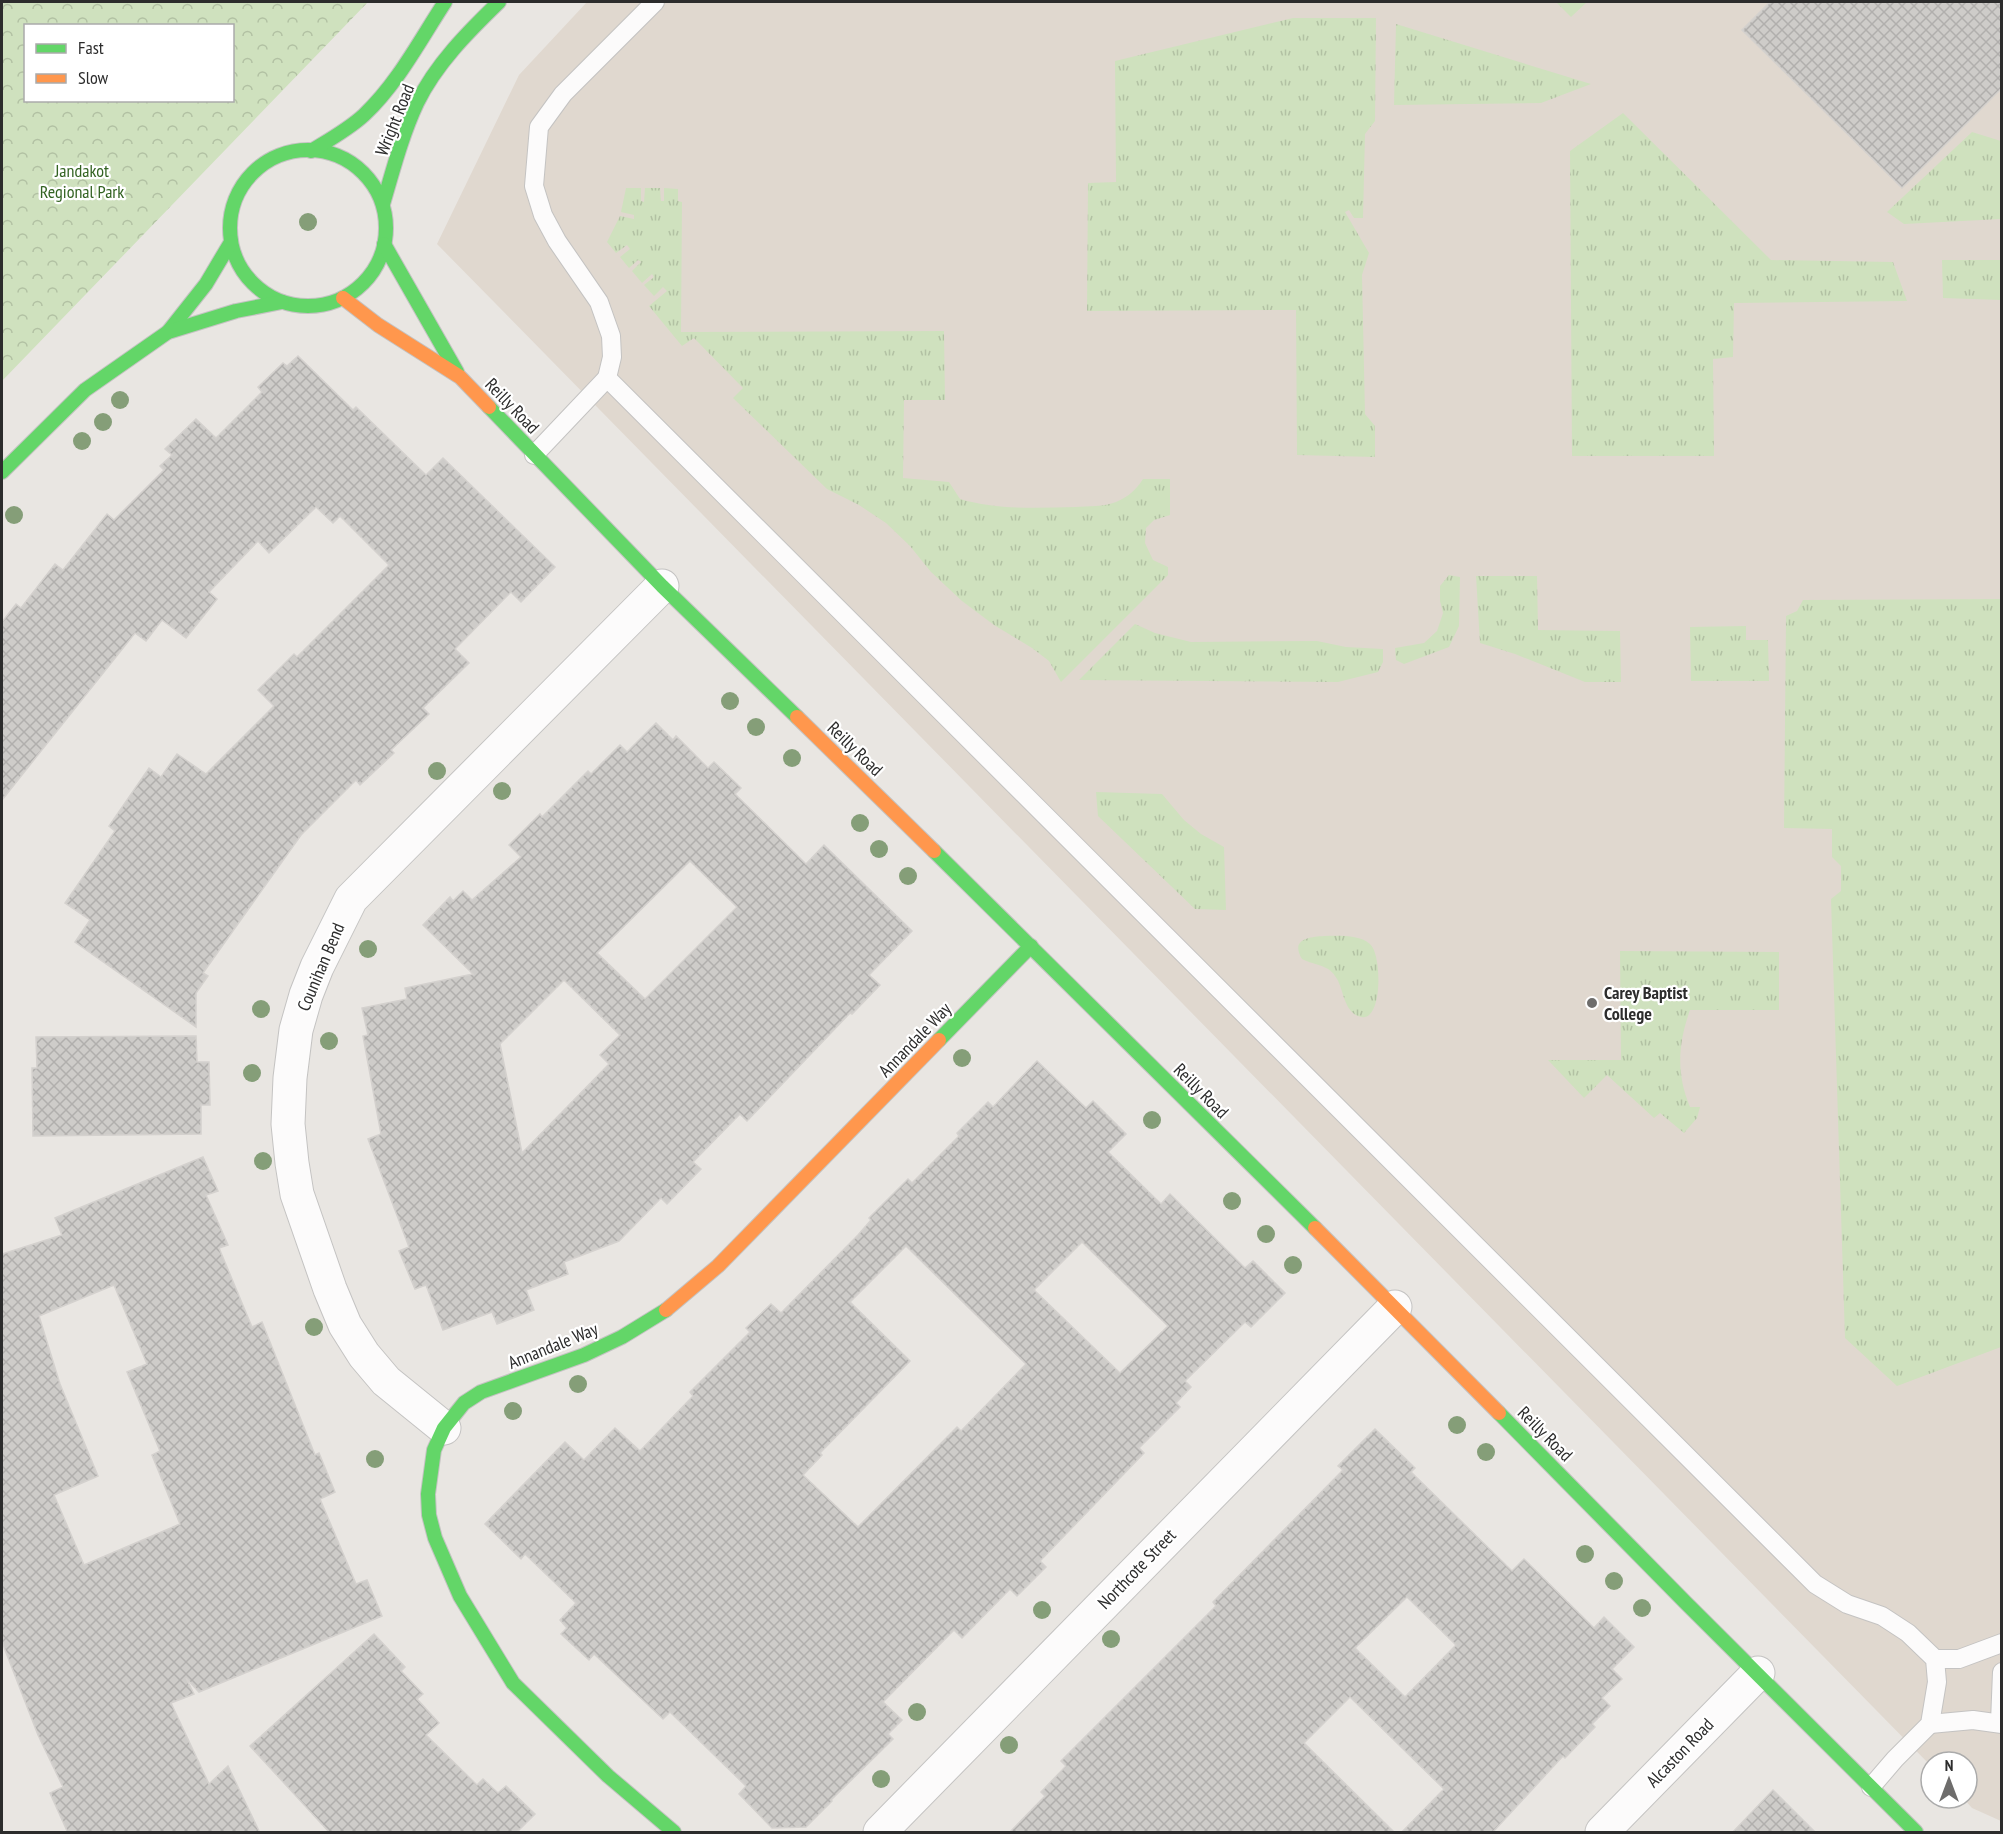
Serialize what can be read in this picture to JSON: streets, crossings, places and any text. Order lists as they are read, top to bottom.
{
  "streets": {
    "street": [
      "Wright Road",
      "Reilly Road",
      "Counihan Bend",
      "Annandale Way",
      "Northcote Street",
      "Alcaston Road"
    ]
  },
  "crossings": [
    ["Wright Road", "Reilly Road"],
    ["Reilly Road", "Counihan Bend"],
    ["Reilly Road", "Annandale Way"],
    ["Reilly Road", "Northcote Street"],
    ["Reilly Road", "Alcaston Road"],
    ["Counihan Bend", "Annandale Way"]
  ],
  "parks": ["Jandakot Regional Park"],
  "places": ["Carey Baptist College"],
  "legend": ["Fast", "Slow"],
  "north": "top"
}
